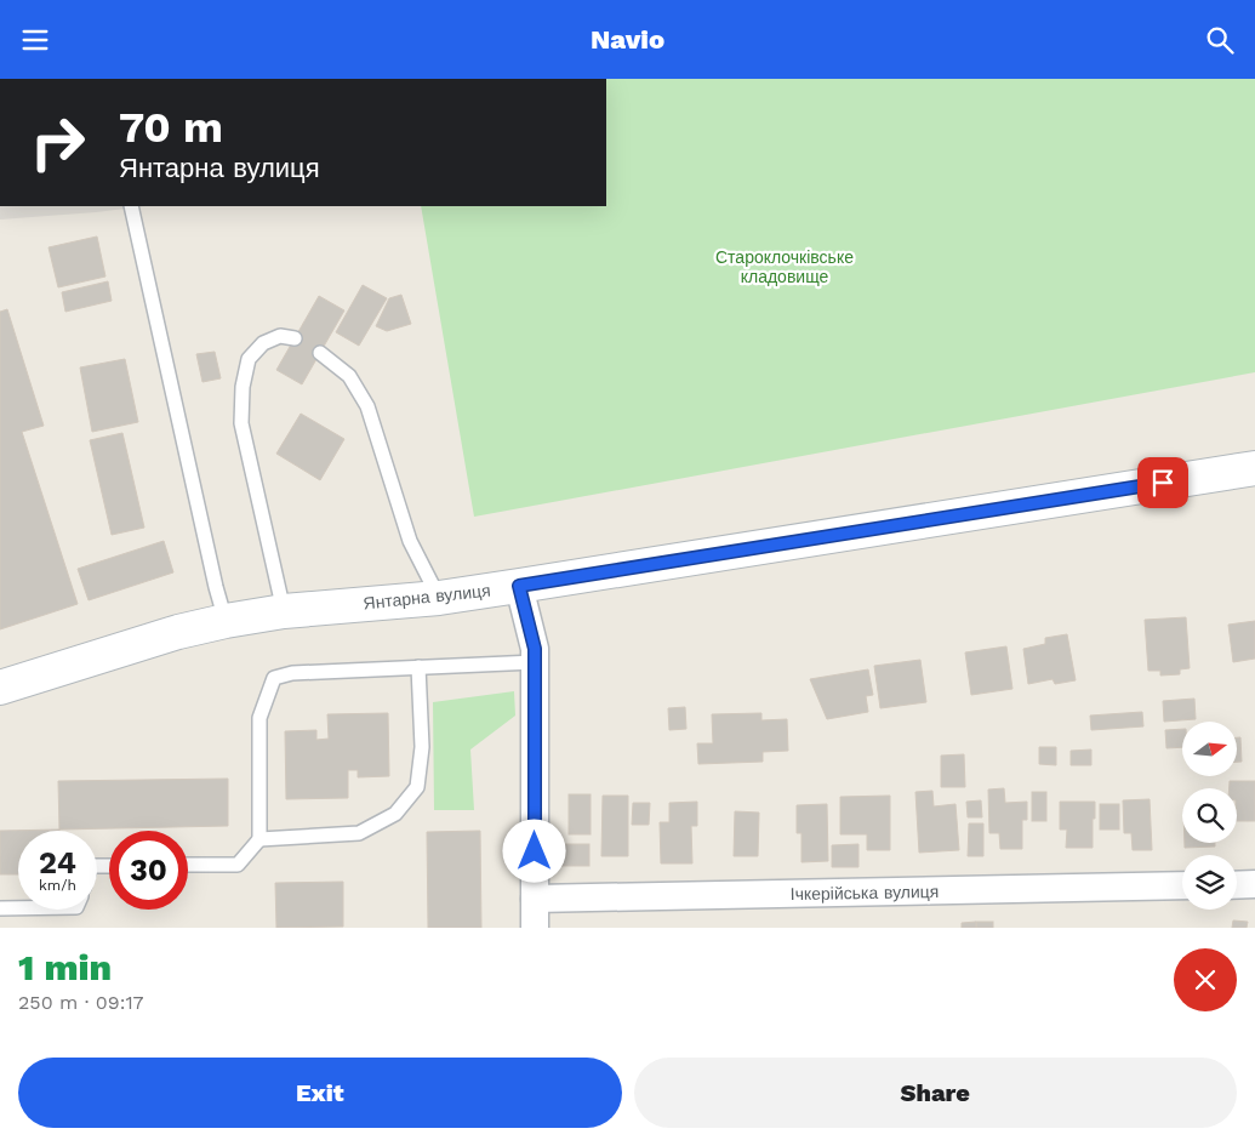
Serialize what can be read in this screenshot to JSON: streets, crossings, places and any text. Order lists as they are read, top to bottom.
{
  "streets": {
    "main road": ["Янтарна вулиця"],
    "street": ["Ічкерійська вулиця"]
  },
  "parks": ["Староклочківське кладовище"],
  "north": "right",
  "page": {
    "header": "Navio",
    "turn": ["70 m", "Янтарна вулиця"],
    "speed": "24 km/h",
    "limit": "30",
    "heading": ["1 min", "250 m · 09:17"],
    "buttons": ["Exit", "Share"]
  }
}
